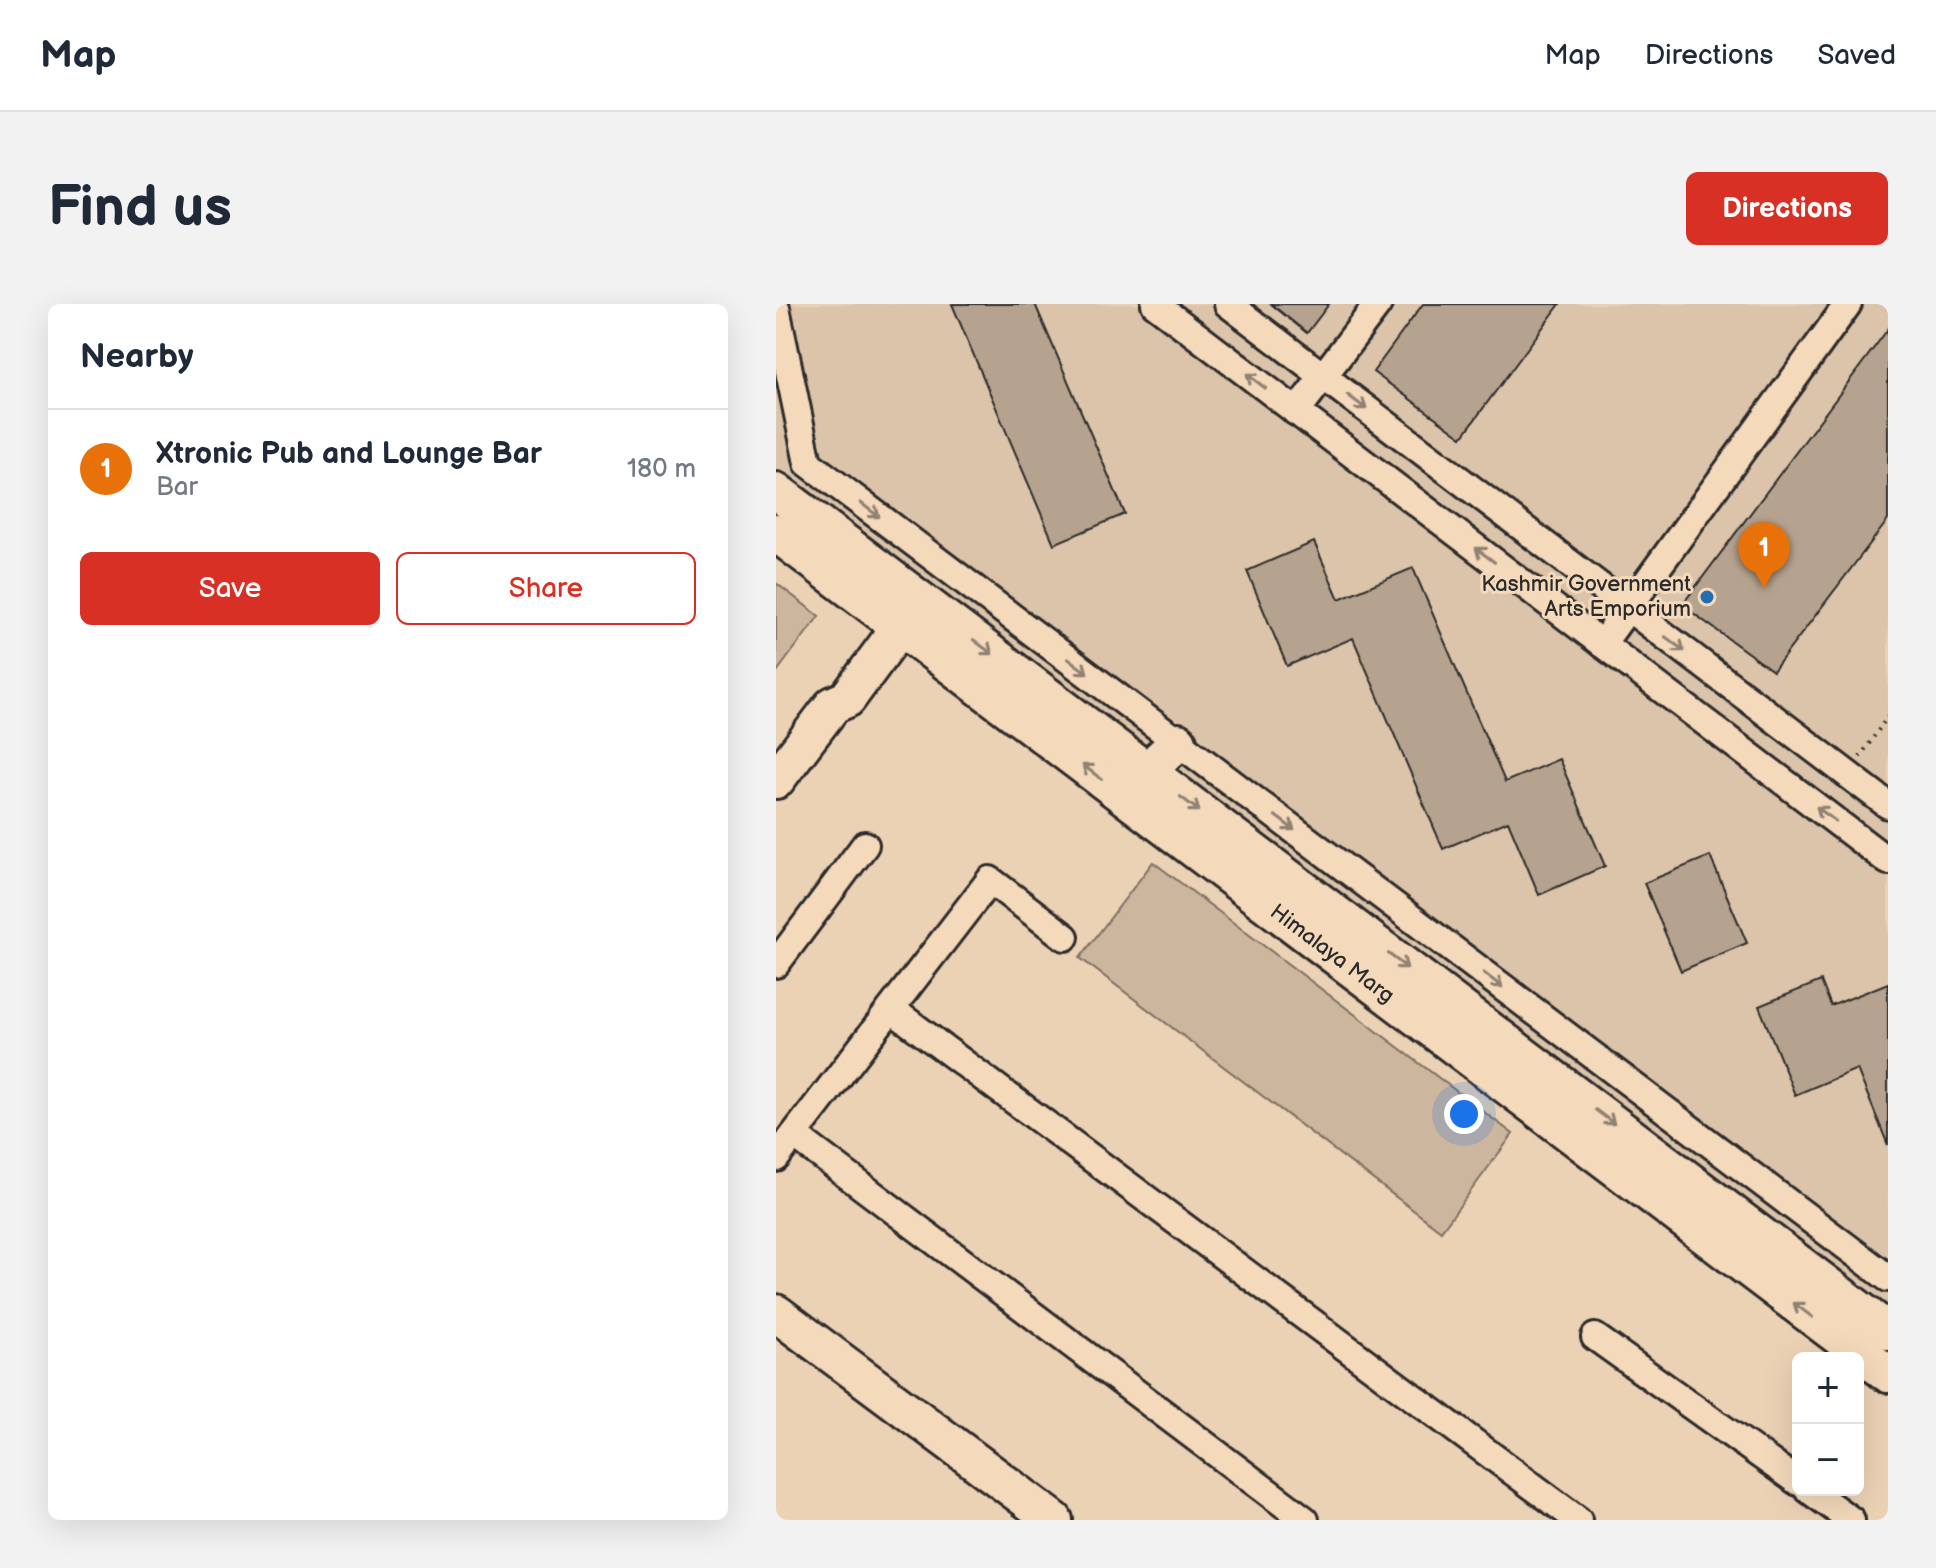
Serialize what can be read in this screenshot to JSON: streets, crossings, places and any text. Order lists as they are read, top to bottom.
{
  "streets": {
    "main road": ["Himalaya Marg"]
  },
  "places": ["Kashmir Government Arts Emporium"],
  "page": {
    "header": "Map",
    "nav": ["Map", "Directions", "Saved"],
    "buttons": [
      "Directions",
      ["Save", "Share"]
    ],
    "title": "Find us",
    "heading": "Nearby",
    "list": [
      {
        "mark": "1",
        "name": "Xtronic Pub and Lounge Bar",
        "note": "Bar",
        "value": "180 m"
      }
    ],
    "pins": "1",
    "map_buttons": ["+", "−"]
  }
}
